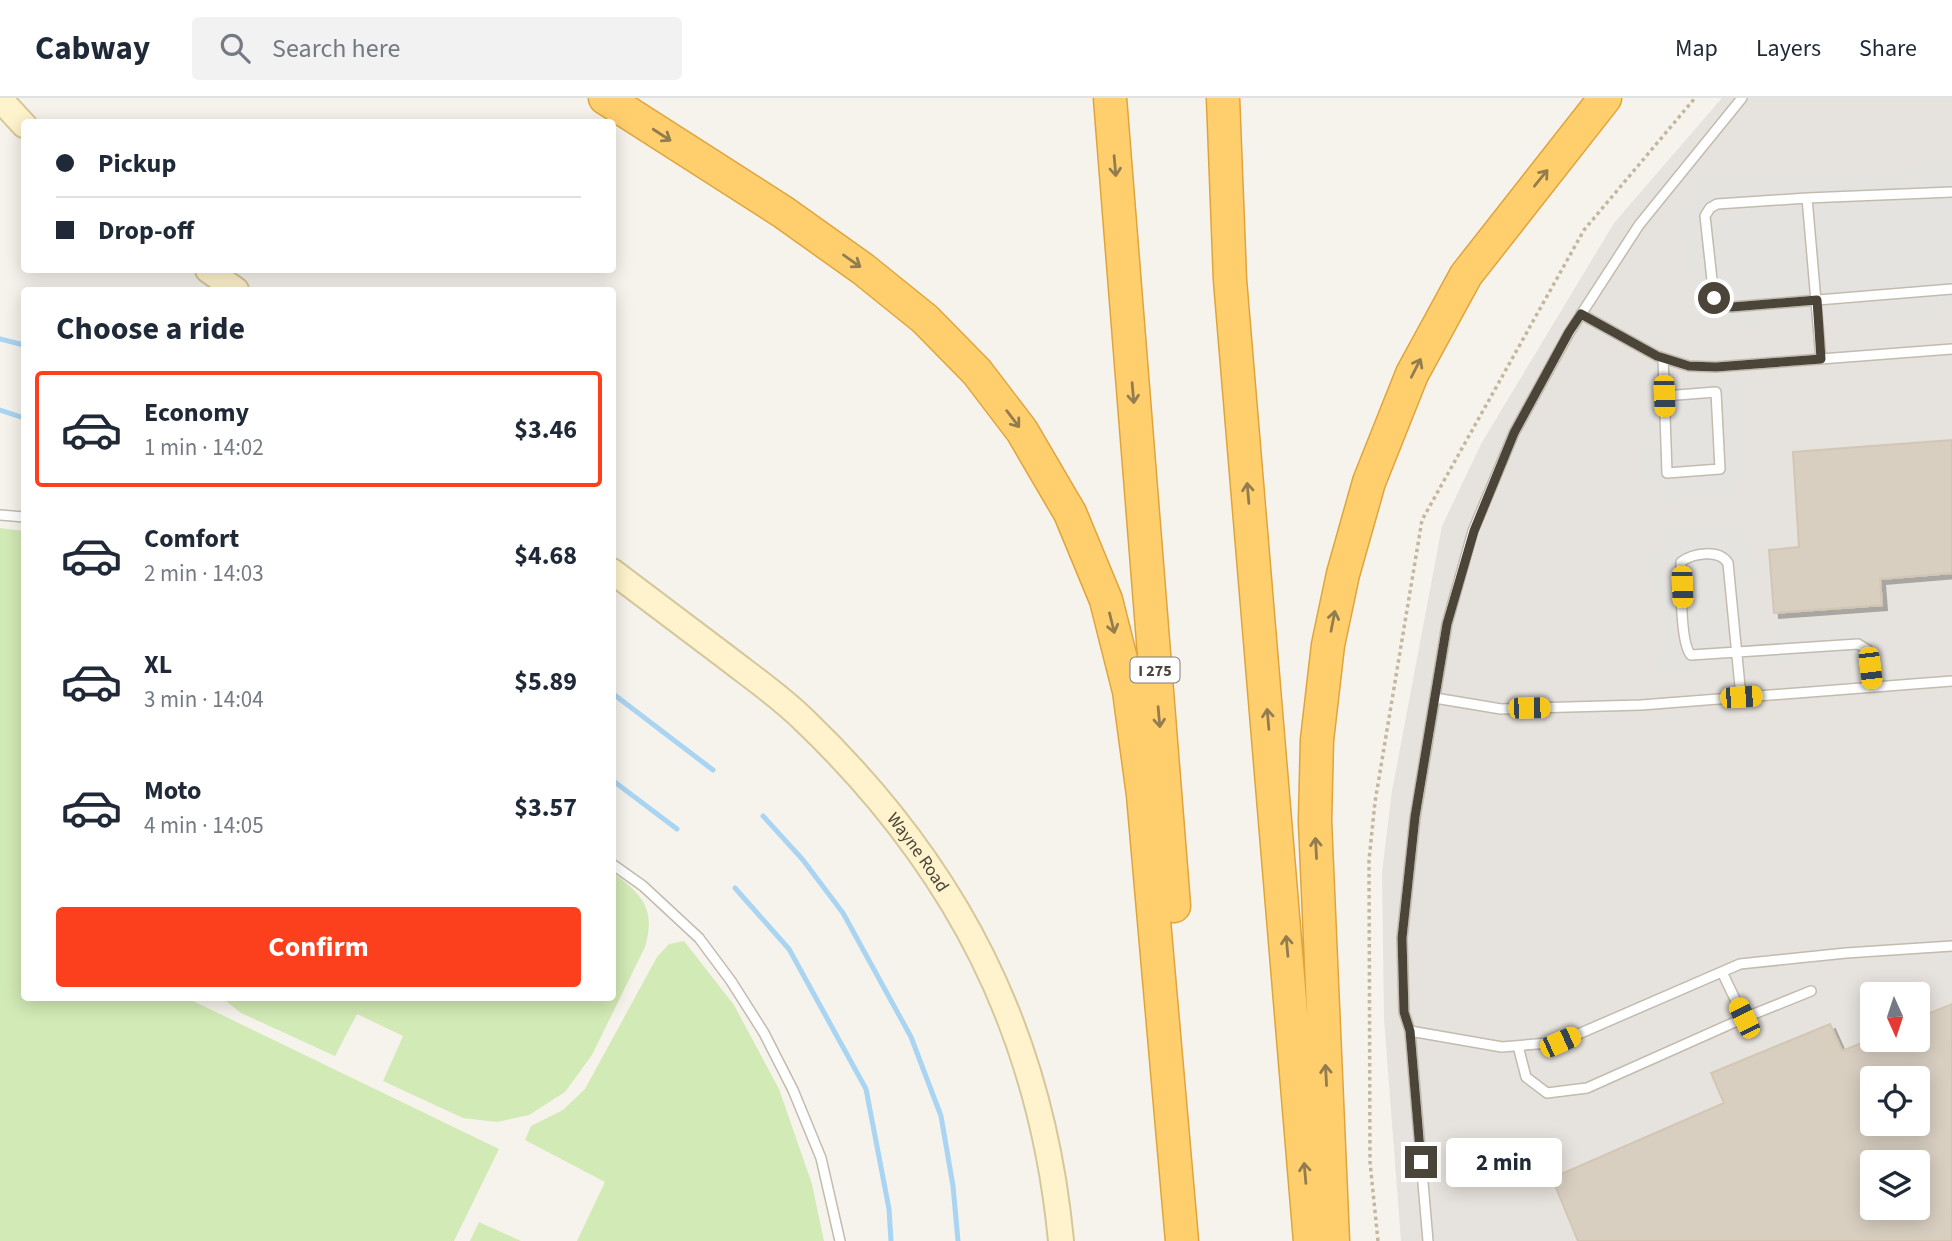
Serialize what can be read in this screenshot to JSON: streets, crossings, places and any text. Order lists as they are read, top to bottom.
{
  "streets": {
    "highway": ["I 275"],
    "main road": ["Wayne Road"]
  },
  "north": "bottom",
  "page": {
    "header": "Cabway",
    "search": "Search here",
    "nav": ["Map", "Layers", "Share"],
    "banner": ["Pickup", "Drop-off"],
    "heading": "Choose a ride",
    "list": [
      {
        "name": "Economy",
        "note": "1 min · 14:02",
        "value": "$3.46"
      },
      {
        "name": "Comfort",
        "note": "2 min · 14:03",
        "value": "$4.68"
      },
      {
        "name": "XL",
        "note": "3 min · 14:04",
        "value": "$5.89"
      },
      {
        "name": "Moto",
        "note": "4 min · 14:05",
        "value": "$3.57"
      }
    ],
    "buttons": "Confirm",
    "bubble": "2 min"
  }
}
